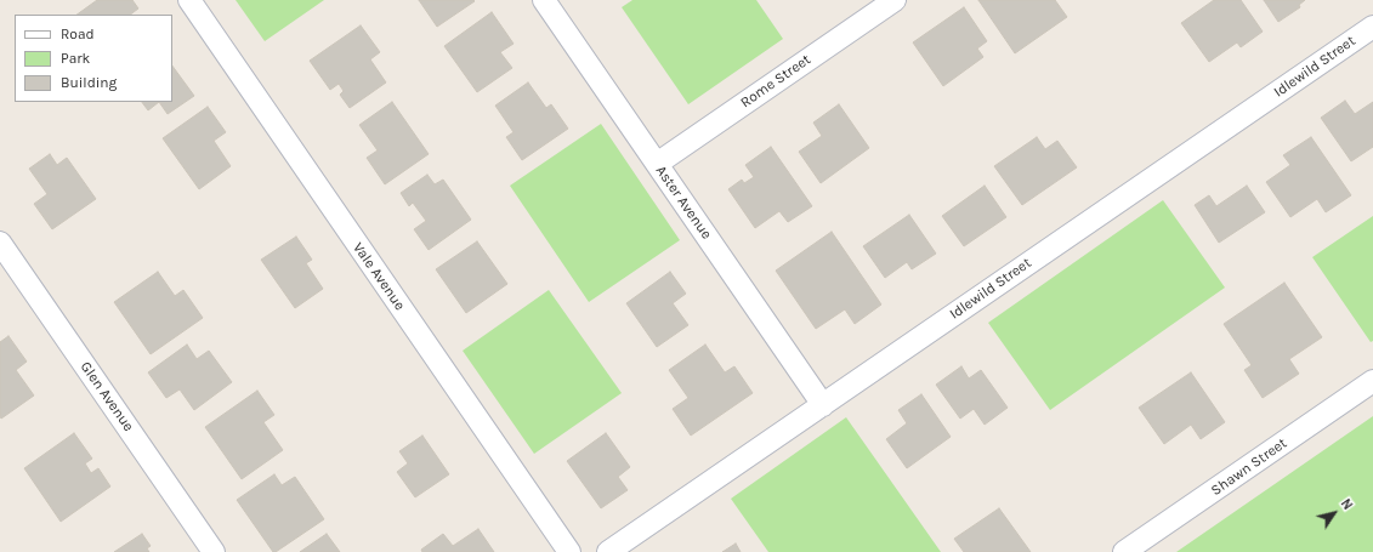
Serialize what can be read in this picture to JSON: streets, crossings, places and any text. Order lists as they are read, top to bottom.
{
  "streets": {
    "street": [
      "Idlewild Street",
      "Rome Street",
      "Aster Avenue",
      "Vale Avenue",
      "Glen Avenue",
      "Shawn Street"
    ]
  },
  "crossings": [
    ["Idlewild Street", "Aster Avenue"],
    ["Rome Street", "Aster Avenue"]
  ],
  "legend": ["Road", "Park", "Building"],
  "north": "top right"
}
